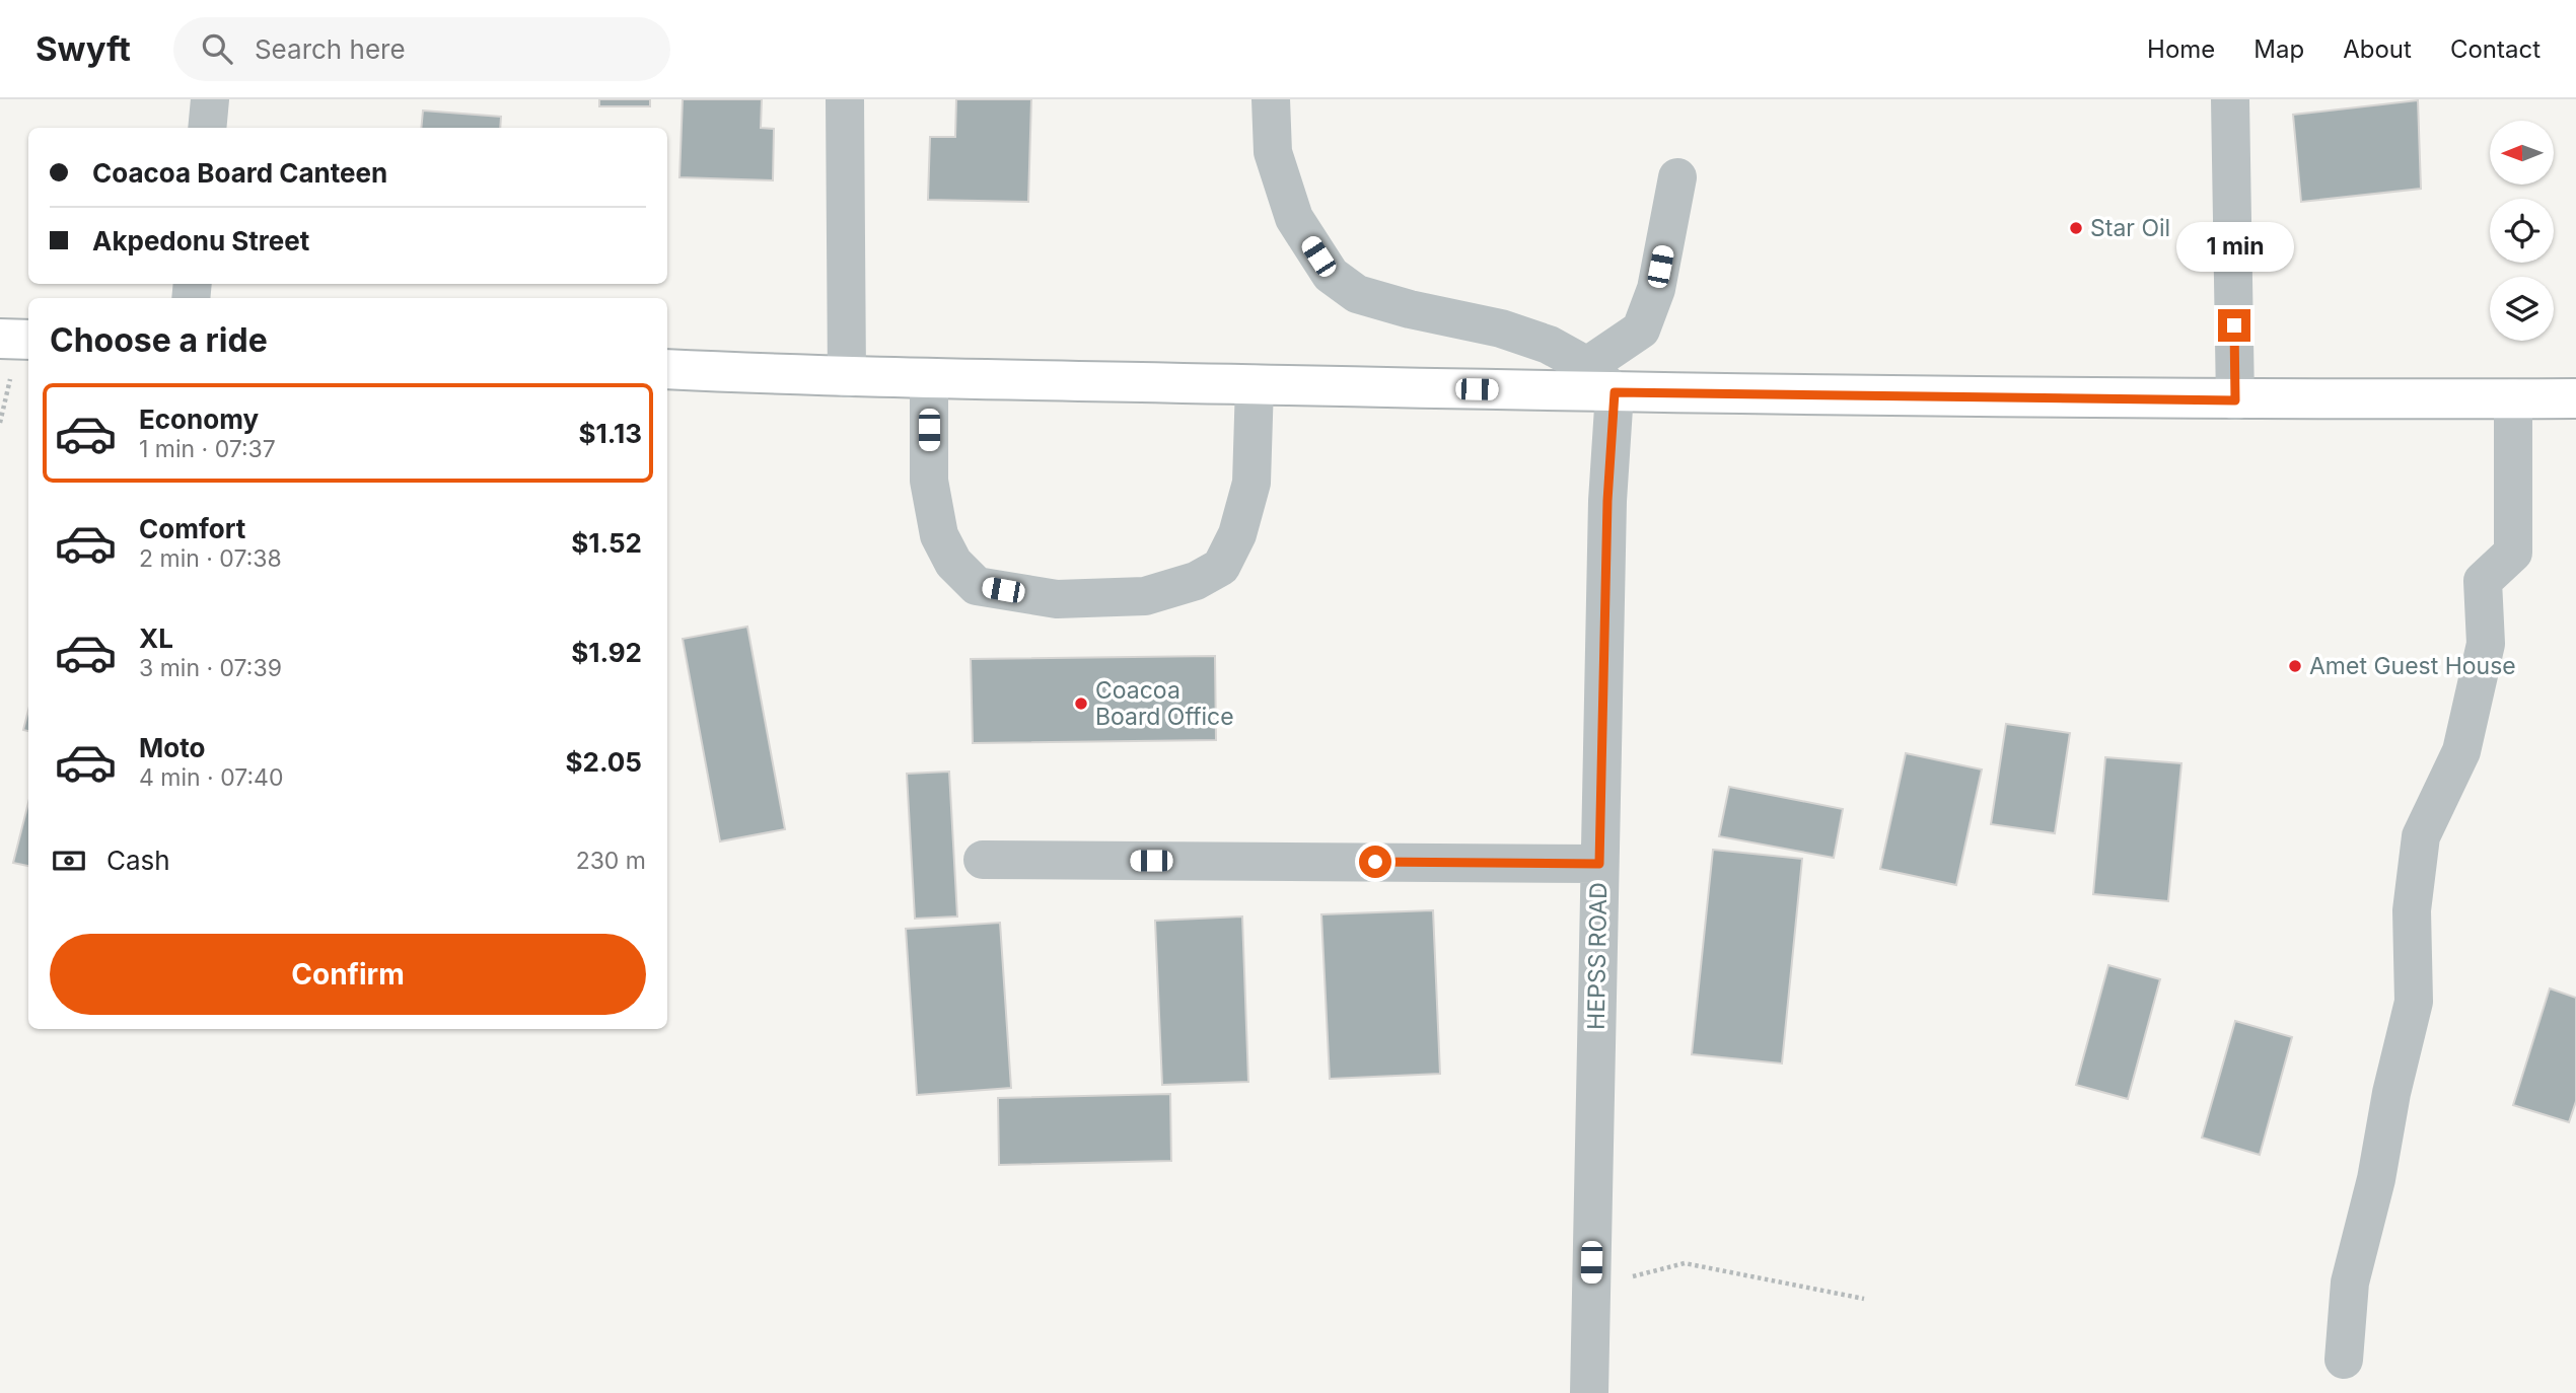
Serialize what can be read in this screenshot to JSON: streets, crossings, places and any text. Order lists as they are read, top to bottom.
{
  "streets": {
    "street": ["HEPSS ROAD"]
  },
  "places": ["Star Oil", "Amet Guest House", "Coacoa Board Office"],
  "north": "left",
  "page": {
    "header": "Swyft",
    "search": "Search here",
    "nav": [
      "Home",
      "Map",
      "About",
      "Contact"
    ],
    "banner": ["Coacoa Board Canteen", "Akpedonu Street"],
    "bubble": "1 min",
    "heading": "Choose a ride",
    "list": [
      {
        "name": "Economy",
        "note": "1 min · 07:37",
        "value": "$1.13"
      },
      {
        "name": "Comfort",
        "note": "2 min · 07:38",
        "value": "$1.52"
      },
      {
        "name": "XL",
        "note": "3 min · 07:39",
        "value": "$1.92"
      },
      {
        "name": "Moto",
        "note": "4 min · 07:40",
        "value": "$2.05"
      }
    ],
    "pay": ["Cash", "230 m"],
    "buttons": "Confirm"
  }
}
